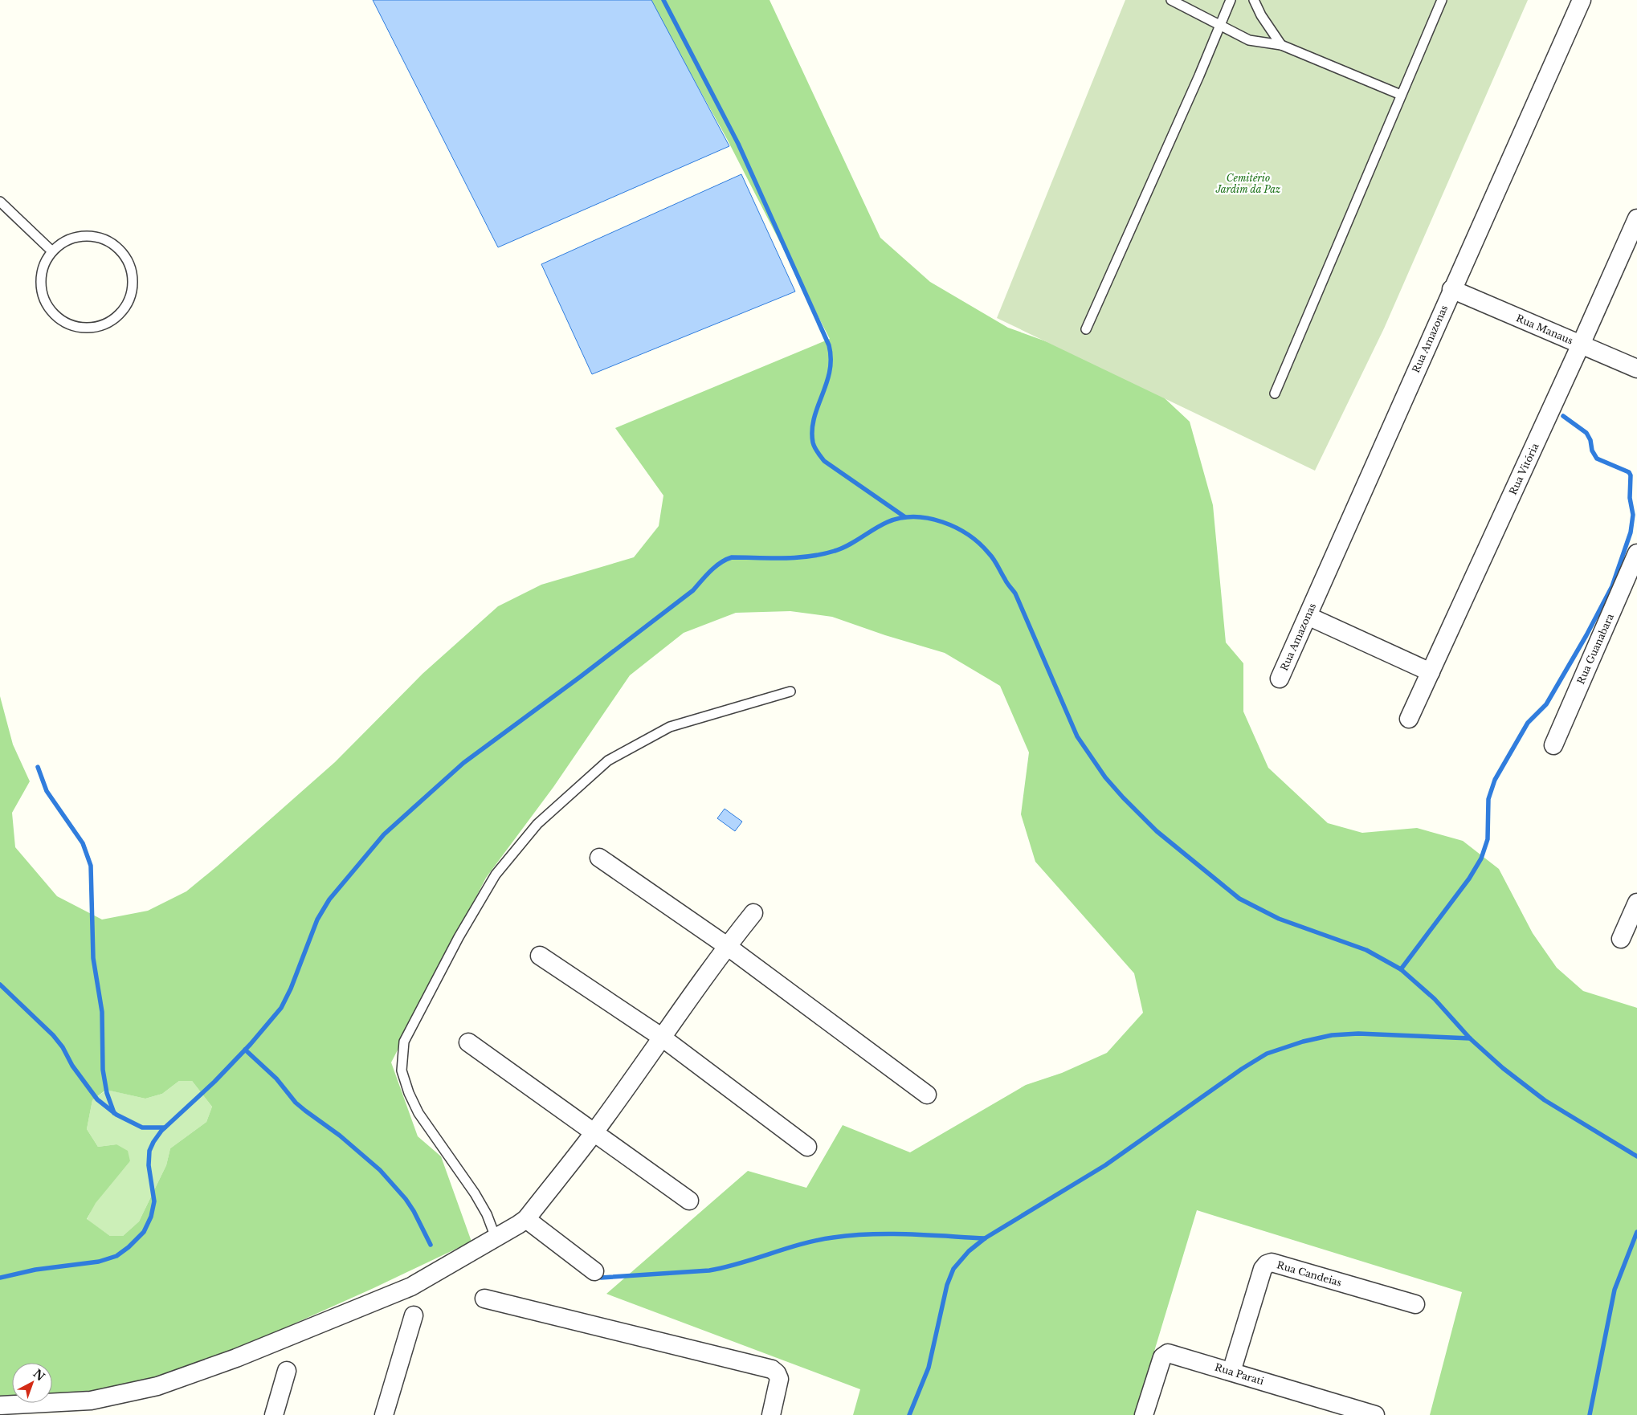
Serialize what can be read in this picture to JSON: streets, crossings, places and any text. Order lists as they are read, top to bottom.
{
  "streets": {
    "street": [
      "Rua Manaus",
      "Rua Amazonas",
      "Rua Vitória",
      "Rua Guanabara",
      "Rua Candeias",
      "Rua Parati"
    ]
  },
  "crossings": [
    ["Rua Manaus", "Rua Amazonas"],
    ["Rua Manaus", "Rua Vitória"],
    ["Rua Candeias", "Rua Parati"]
  ],
  "parks": ["Cemitério Jardim da Paz"],
  "north": "top right"
}
